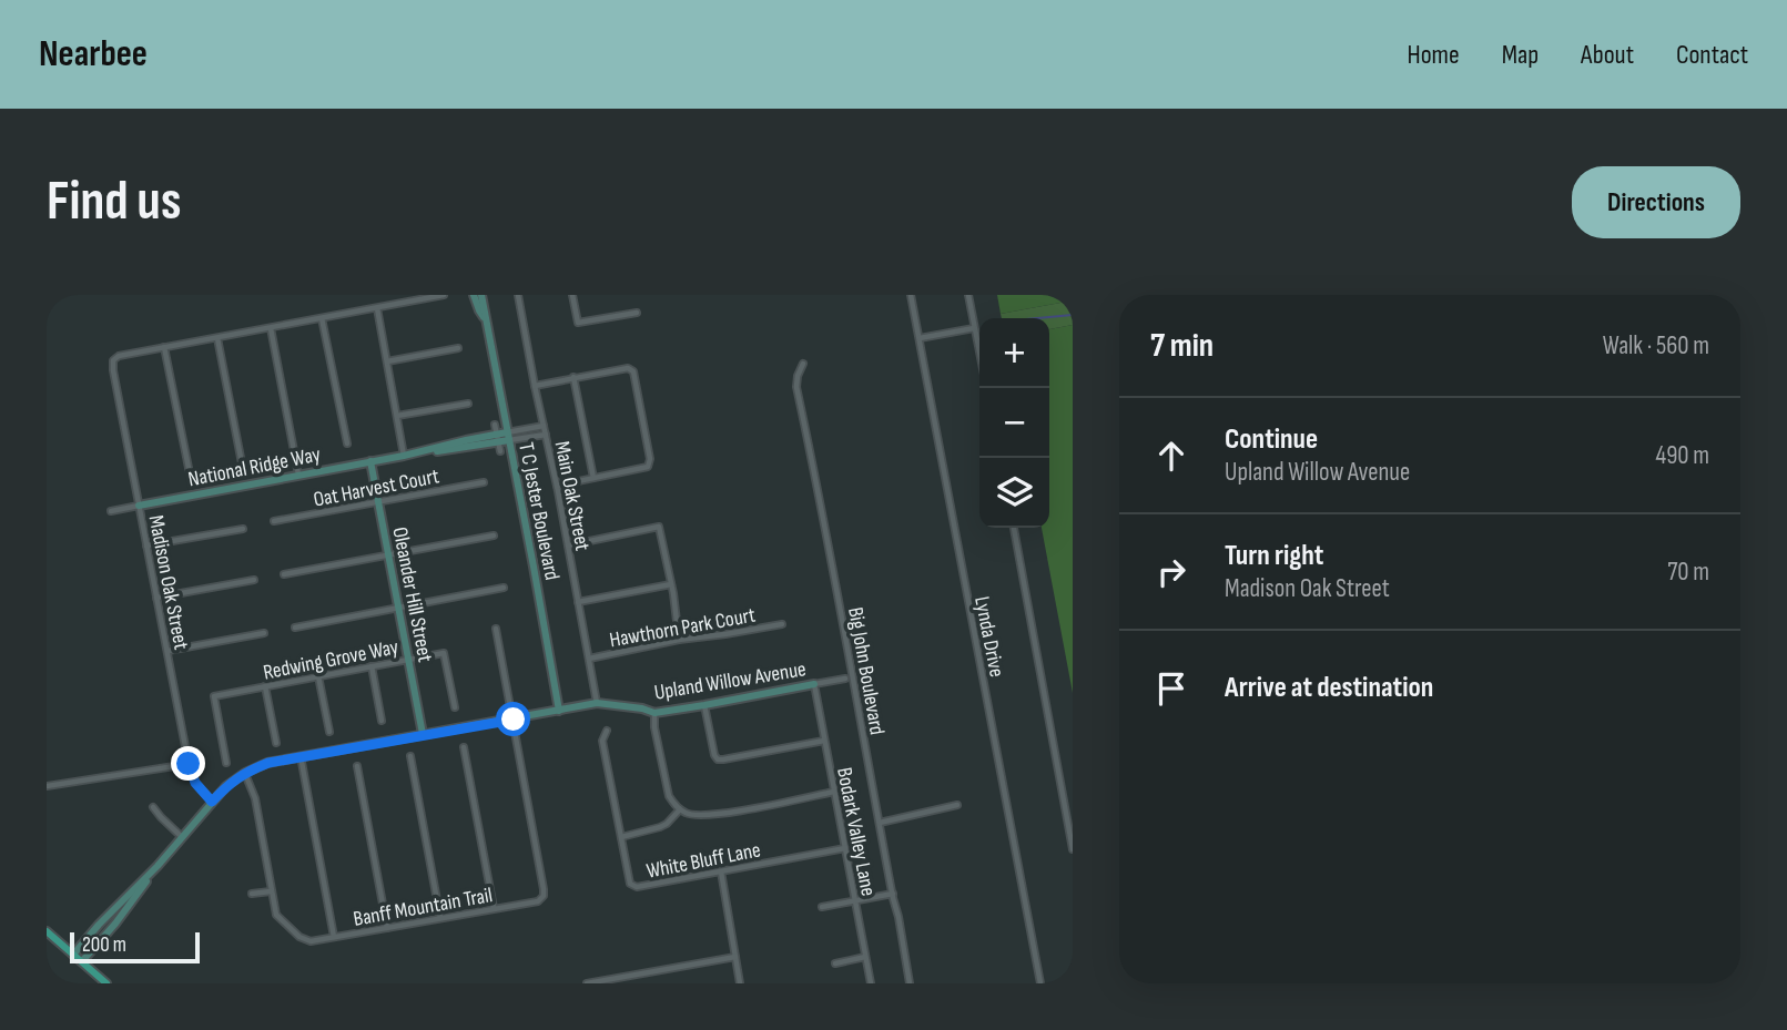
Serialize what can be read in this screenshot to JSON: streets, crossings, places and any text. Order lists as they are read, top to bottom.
{
  "streets": {
    "street": [
      "National Ridge Way",
      "Oat Harvest Court",
      "Main Oak Street",
      "T C Jester Boulevard",
      "Madison Oak Street",
      "Oleander Hill Street",
      "Hawthorn Park Court",
      "Lynda Drive",
      "Redwing Grove Way",
      "Big John Boulevard",
      "Upland Willow Avenue",
      "Bodark Valley Lane",
      "White Bluff Lane",
      "Banff Mountain Trail"
    ]
  },
  "crossings": [
    ["National Ridge Way", "Main Oak Street"],
    ["National Ridge Way", "T C Jester Boulevard"],
    ["National Ridge Way", "Madison Oak Street"],
    ["National Ridge Way", "Oleander Hill Street"],
    ["Oat Harvest Court", "Oleander Hill Street"],
    ["Main Oak Street", "Hawthorn Park Court"],
    ["Main Oak Street", "Upland Willow Avenue"],
    ["T C Jester Boulevard", "Upland Willow Avenue"],
    ["Madison Oak Street", "Upland Willow Avenue"],
    ["Oleander Hill Street", "Redwing Grove Way"],
    ["Oleander Hill Street", "Upland Willow Avenue"],
    ["Upland Willow Avenue", "Bodark Valley Lane"],
    ["Upland Willow Avenue", "Banff Mountain Trail"],
    ["Bodark Valley Lane", "White Bluff Lane"]
  ],
  "scale_bar": "200 m",
  "page": {
    "header": "Nearbee",
    "nav": [
      "Home",
      "Map",
      "About",
      "Contact"
    ],
    "buttons": "Directions",
    "title": "Find us",
    "heading": ["7 min", "Walk · 560 m"],
    "map_buttons": ["+", "−"],
    "list": [
      ["Continue", "Upland Willow Avenue", "490 m"],
      ["Turn right", "Madison Oak Street", "70 m"],
      "Arrive at destination"
    ],
    "scale": "200 m"
  }
}
